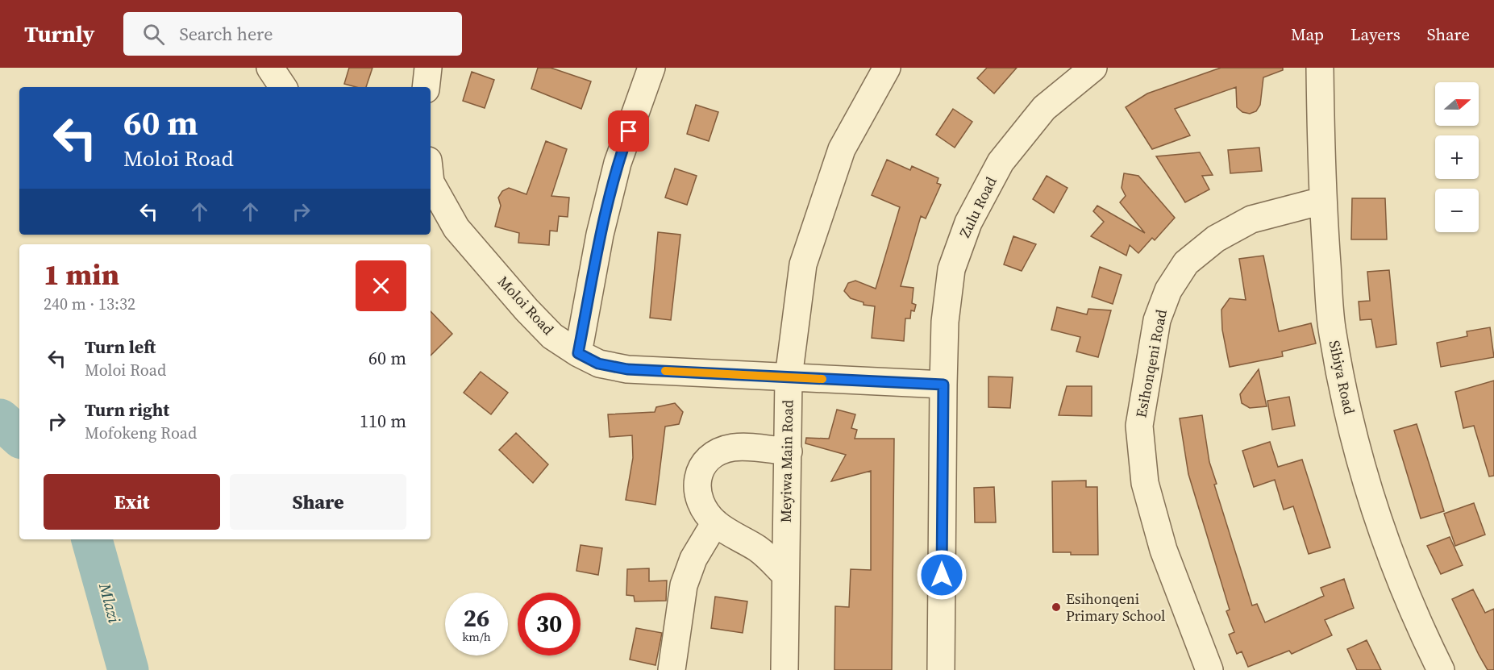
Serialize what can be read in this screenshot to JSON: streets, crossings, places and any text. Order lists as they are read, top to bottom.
{
  "streets": {
    "street": [
      "Zulu Road",
      "Moloi Road",
      "Esihonqeni Road",
      "Sibiya Road",
      "Meyiwa Main Road"
    ]
  },
  "crossings": [
    ["Zulu Road", "Moloi Road"],
    ["Moloi Road", "Meyiwa Main Road"],
    ["Esihonqeni Road", "Sibiya Road"]
  ],
  "water": ["Mlazi"],
  "places": ["Esihonqeni Primary School"],
  "north": "right",
  "page": {
    "header": "Turnly",
    "search": "Search here",
    "nav": ["Map", "Layers", "Share"],
    "map_buttons": ["+", "−"],
    "turn": ["60 m", "Moloi Road"],
    "heading": ["1 min", "240 m · 13:32"],
    "list": [
      {
        "name": "Turn left",
        "note": "Moloi Road",
        "value": "60 m"
      },
      {
        "name": "Turn right",
        "note": "Mofokeng Road",
        "value": "110 m"
      }
    ],
    "buttons": ["Exit", "Share"],
    "speed": "26 km/h",
    "limit": "30"
  }
}
